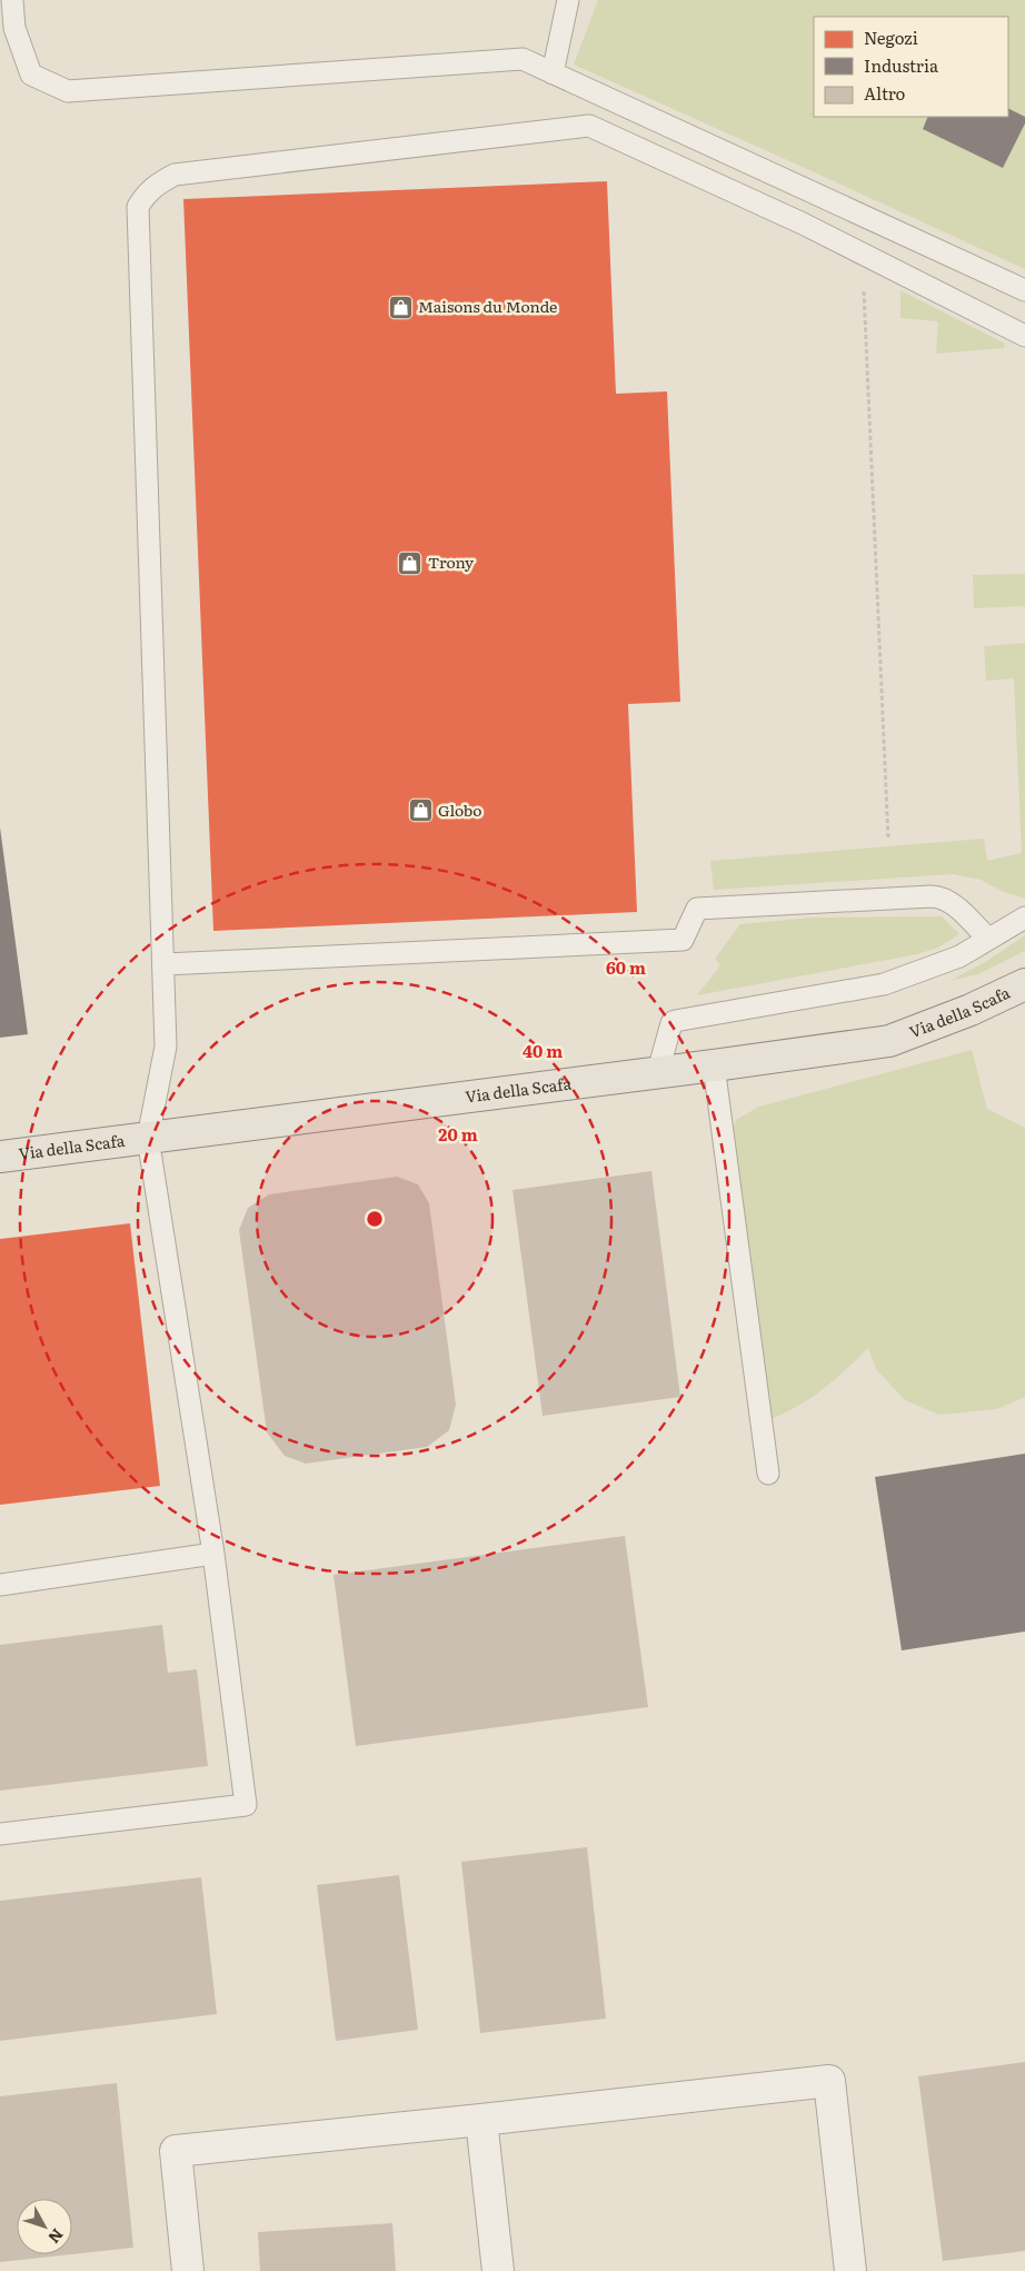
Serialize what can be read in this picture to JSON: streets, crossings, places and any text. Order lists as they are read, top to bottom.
{
  "streets": {
    "main road": ["Via della Scafa"]
  },
  "places": {
    "shop": ["Maisons du Monde", "Trony", "Globo"]
  },
  "legend": ["Negozi", "Industria", "Altro"],
  "north": "bottom right",
  "rings": ["60 m", "40 m", "20 m"]
}
